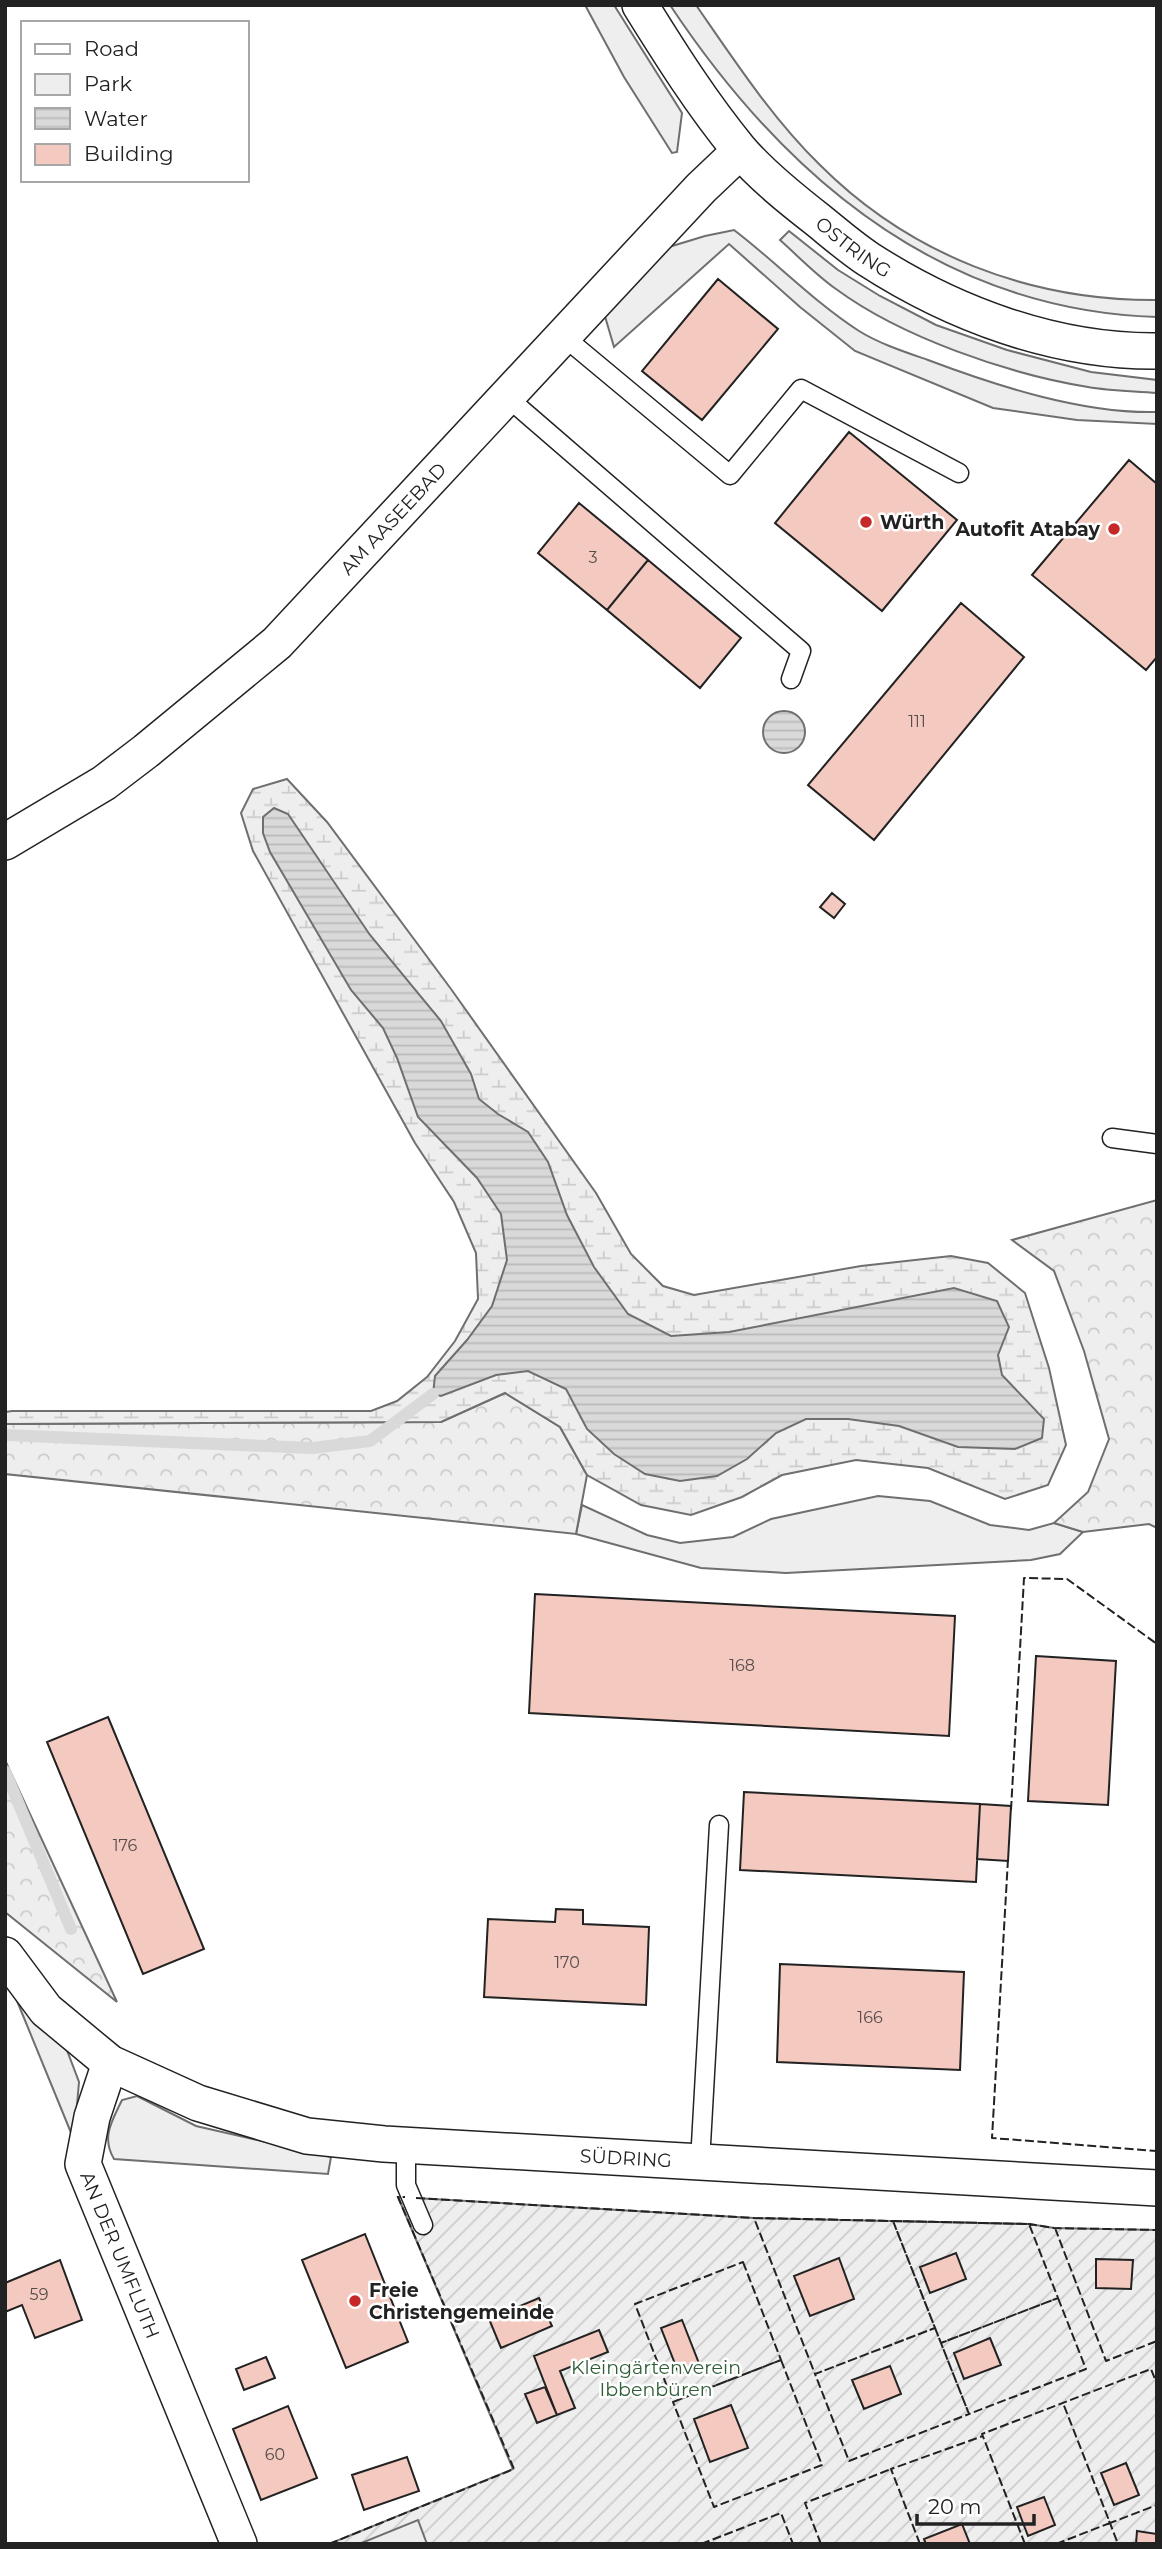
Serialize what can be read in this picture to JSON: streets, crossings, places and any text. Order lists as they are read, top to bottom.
{
  "streets": {
    "street": [
      "OSTRING",
      "AM AASEEBAD",
      "SÜDRING",
      "AN DER UMFLUTH"
    ]
  },
  "crossings": [
    ["OSTRING", "AM AASEEBAD"],
    ["SÜDRING", "AN DER UMFLUTH"]
  ],
  "parks": ["Kleingärtenverein Ibbenbüren"],
  "places": ["Würth", "Autofit Atabay", "Freie Christengemeinde"],
  "house_numbers": [
    "3",
    "111",
    "168",
    "176",
    "170",
    "166",
    "59",
    "60"
  ],
  "legend": [
    "Road",
    "Park",
    "Water",
    "Building"
  ],
  "scale_bar": "20 m"
}
